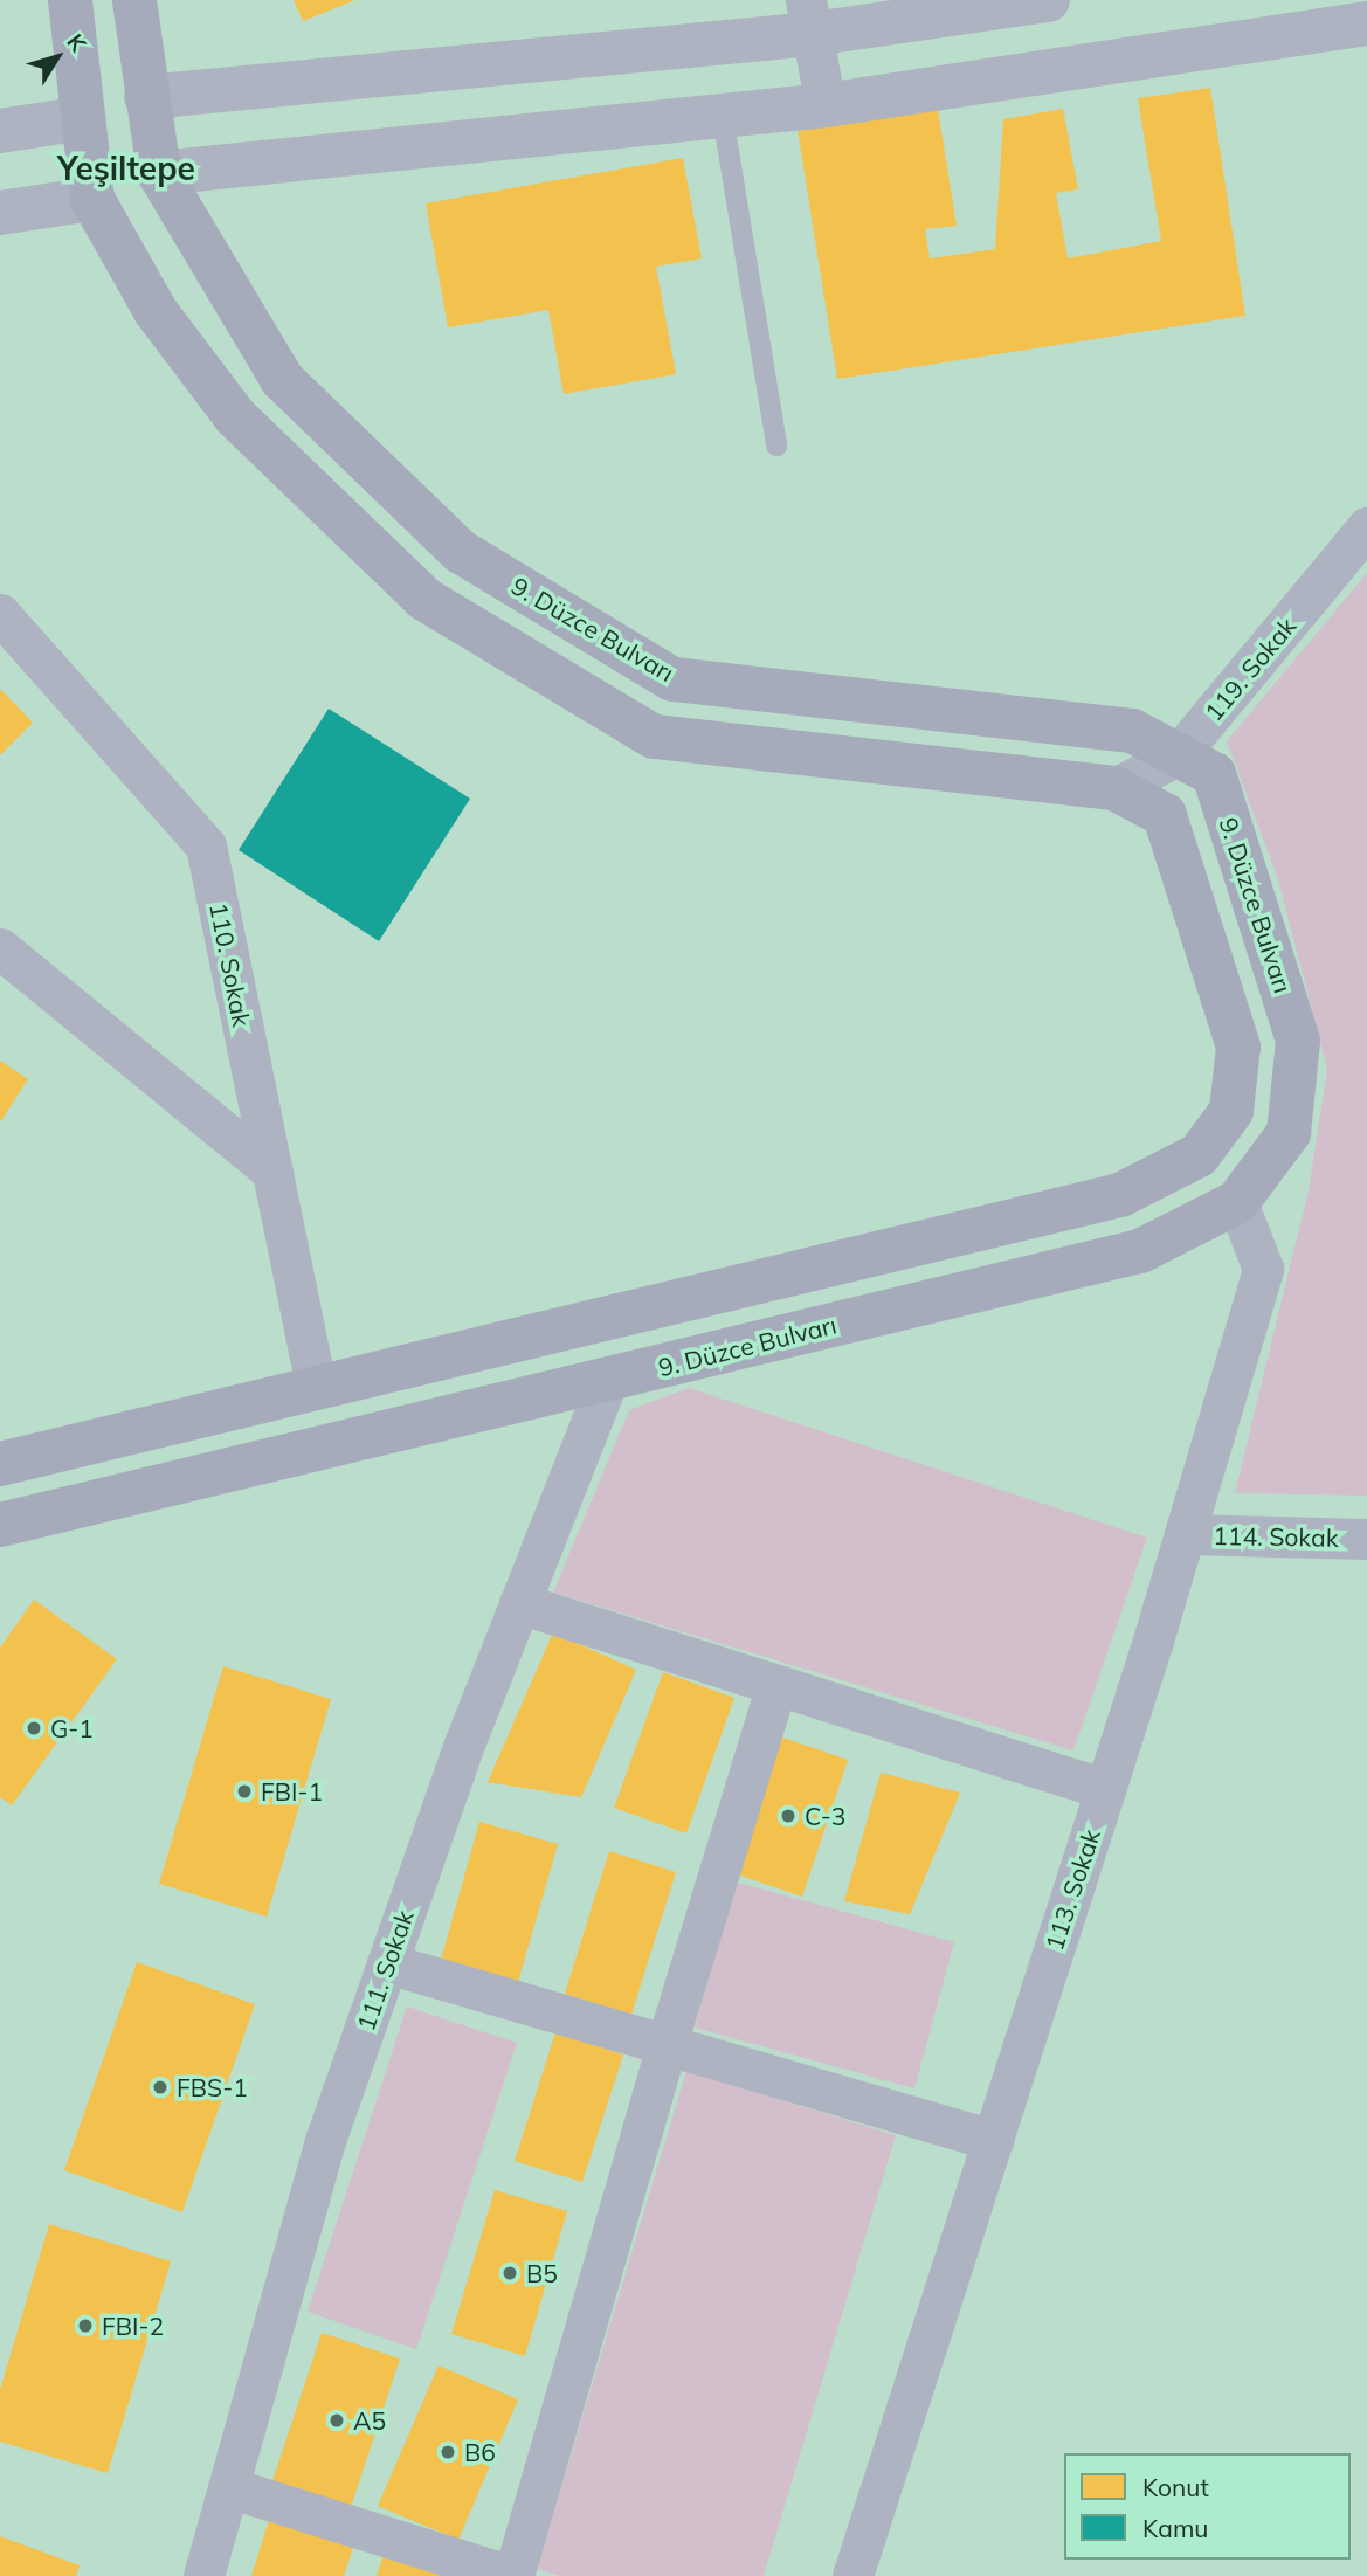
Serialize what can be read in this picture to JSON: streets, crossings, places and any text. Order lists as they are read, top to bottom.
{
  "streets": {
    "main road": ["9. Düzce Bulvarı"],
    "street": [
      "119. Sokak",
      "110. Sokak",
      "114. Sokak",
      "113. Sokak",
      "111. Sokak"
    ]
  },
  "crossings": [
    ["9. Düzce Bulvarı", "119. Sokak"],
    ["9. Düzce Bulvarı", "113. Sokak"],
    ["9. Düzce Bulvarı", "111. Sokak"],
    ["114. Sokak", "113. Sokak"]
  ],
  "districts": ["Yeşiltepe"],
  "places": [
    "G-1",
    "FBI-1",
    "C-3",
    "FBS-1",
    "B5",
    "FBI-2",
    "A5",
    "B6"
  ],
  "legend": ["Konut", "Kamu"],
  "north": "top right"
}
